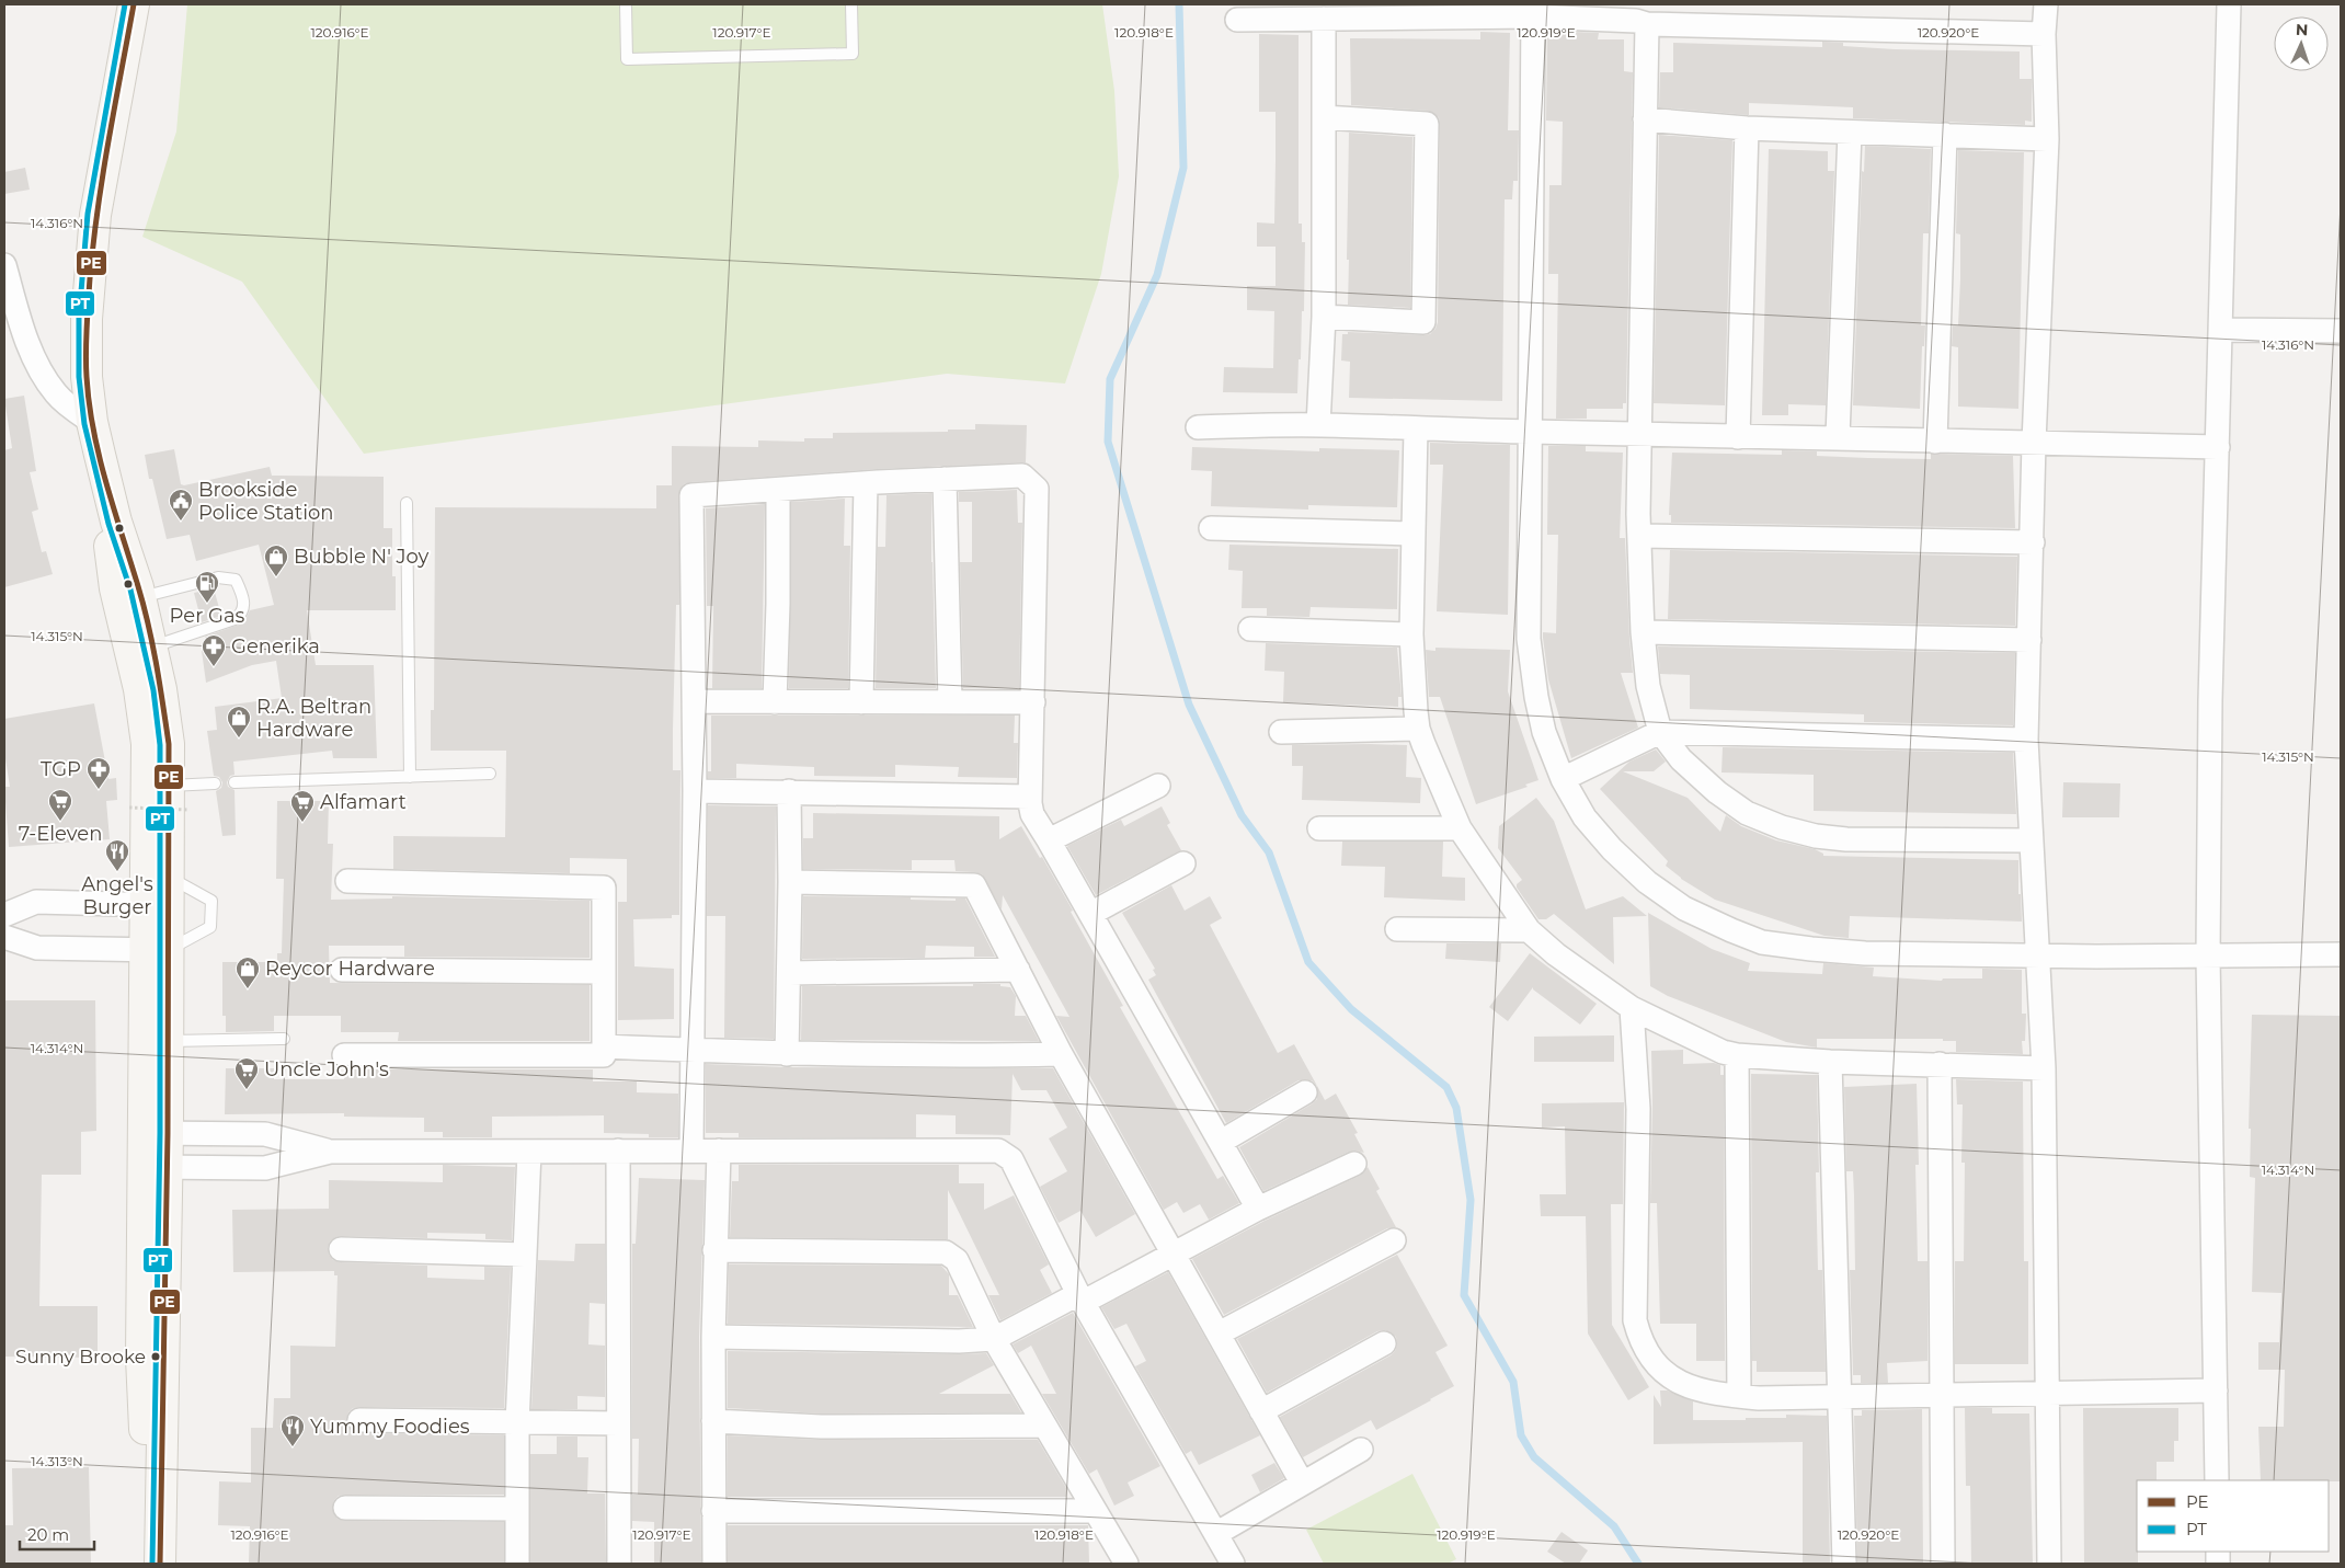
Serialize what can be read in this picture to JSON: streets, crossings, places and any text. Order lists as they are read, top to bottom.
{
  "places": {
    "public building": ["Brookside Police Station"],
    "shop": ["Bubble N' Joy", "R.A. Beltran Hardware", "Reycor Hardware"],
    "fuel station": ["Per Gas"],
    "pharmacy": ["Generika", "TGP"],
    "supermarket": ["7-Eleven", "Alfamart", "Uncle John's"],
    "restaurant": ["Angel's Burger", "Yummy Foodies"],
    "other": ["Sunny Brooke"]
  },
  "lines": ["transit line PE", "transit line PT"],
  "legend": ["PE", "PT"],
  "scale_bar": "20 m",
  "north": "top",
  "coordinates": [
    "120.916°E",
    "120.917°E",
    "120.918°E",
    "120.919°E",
    "120.920°E",
    "14.316°N",
    "14.315°N",
    "14.314°N",
    "14.313°N"
  ]
}
